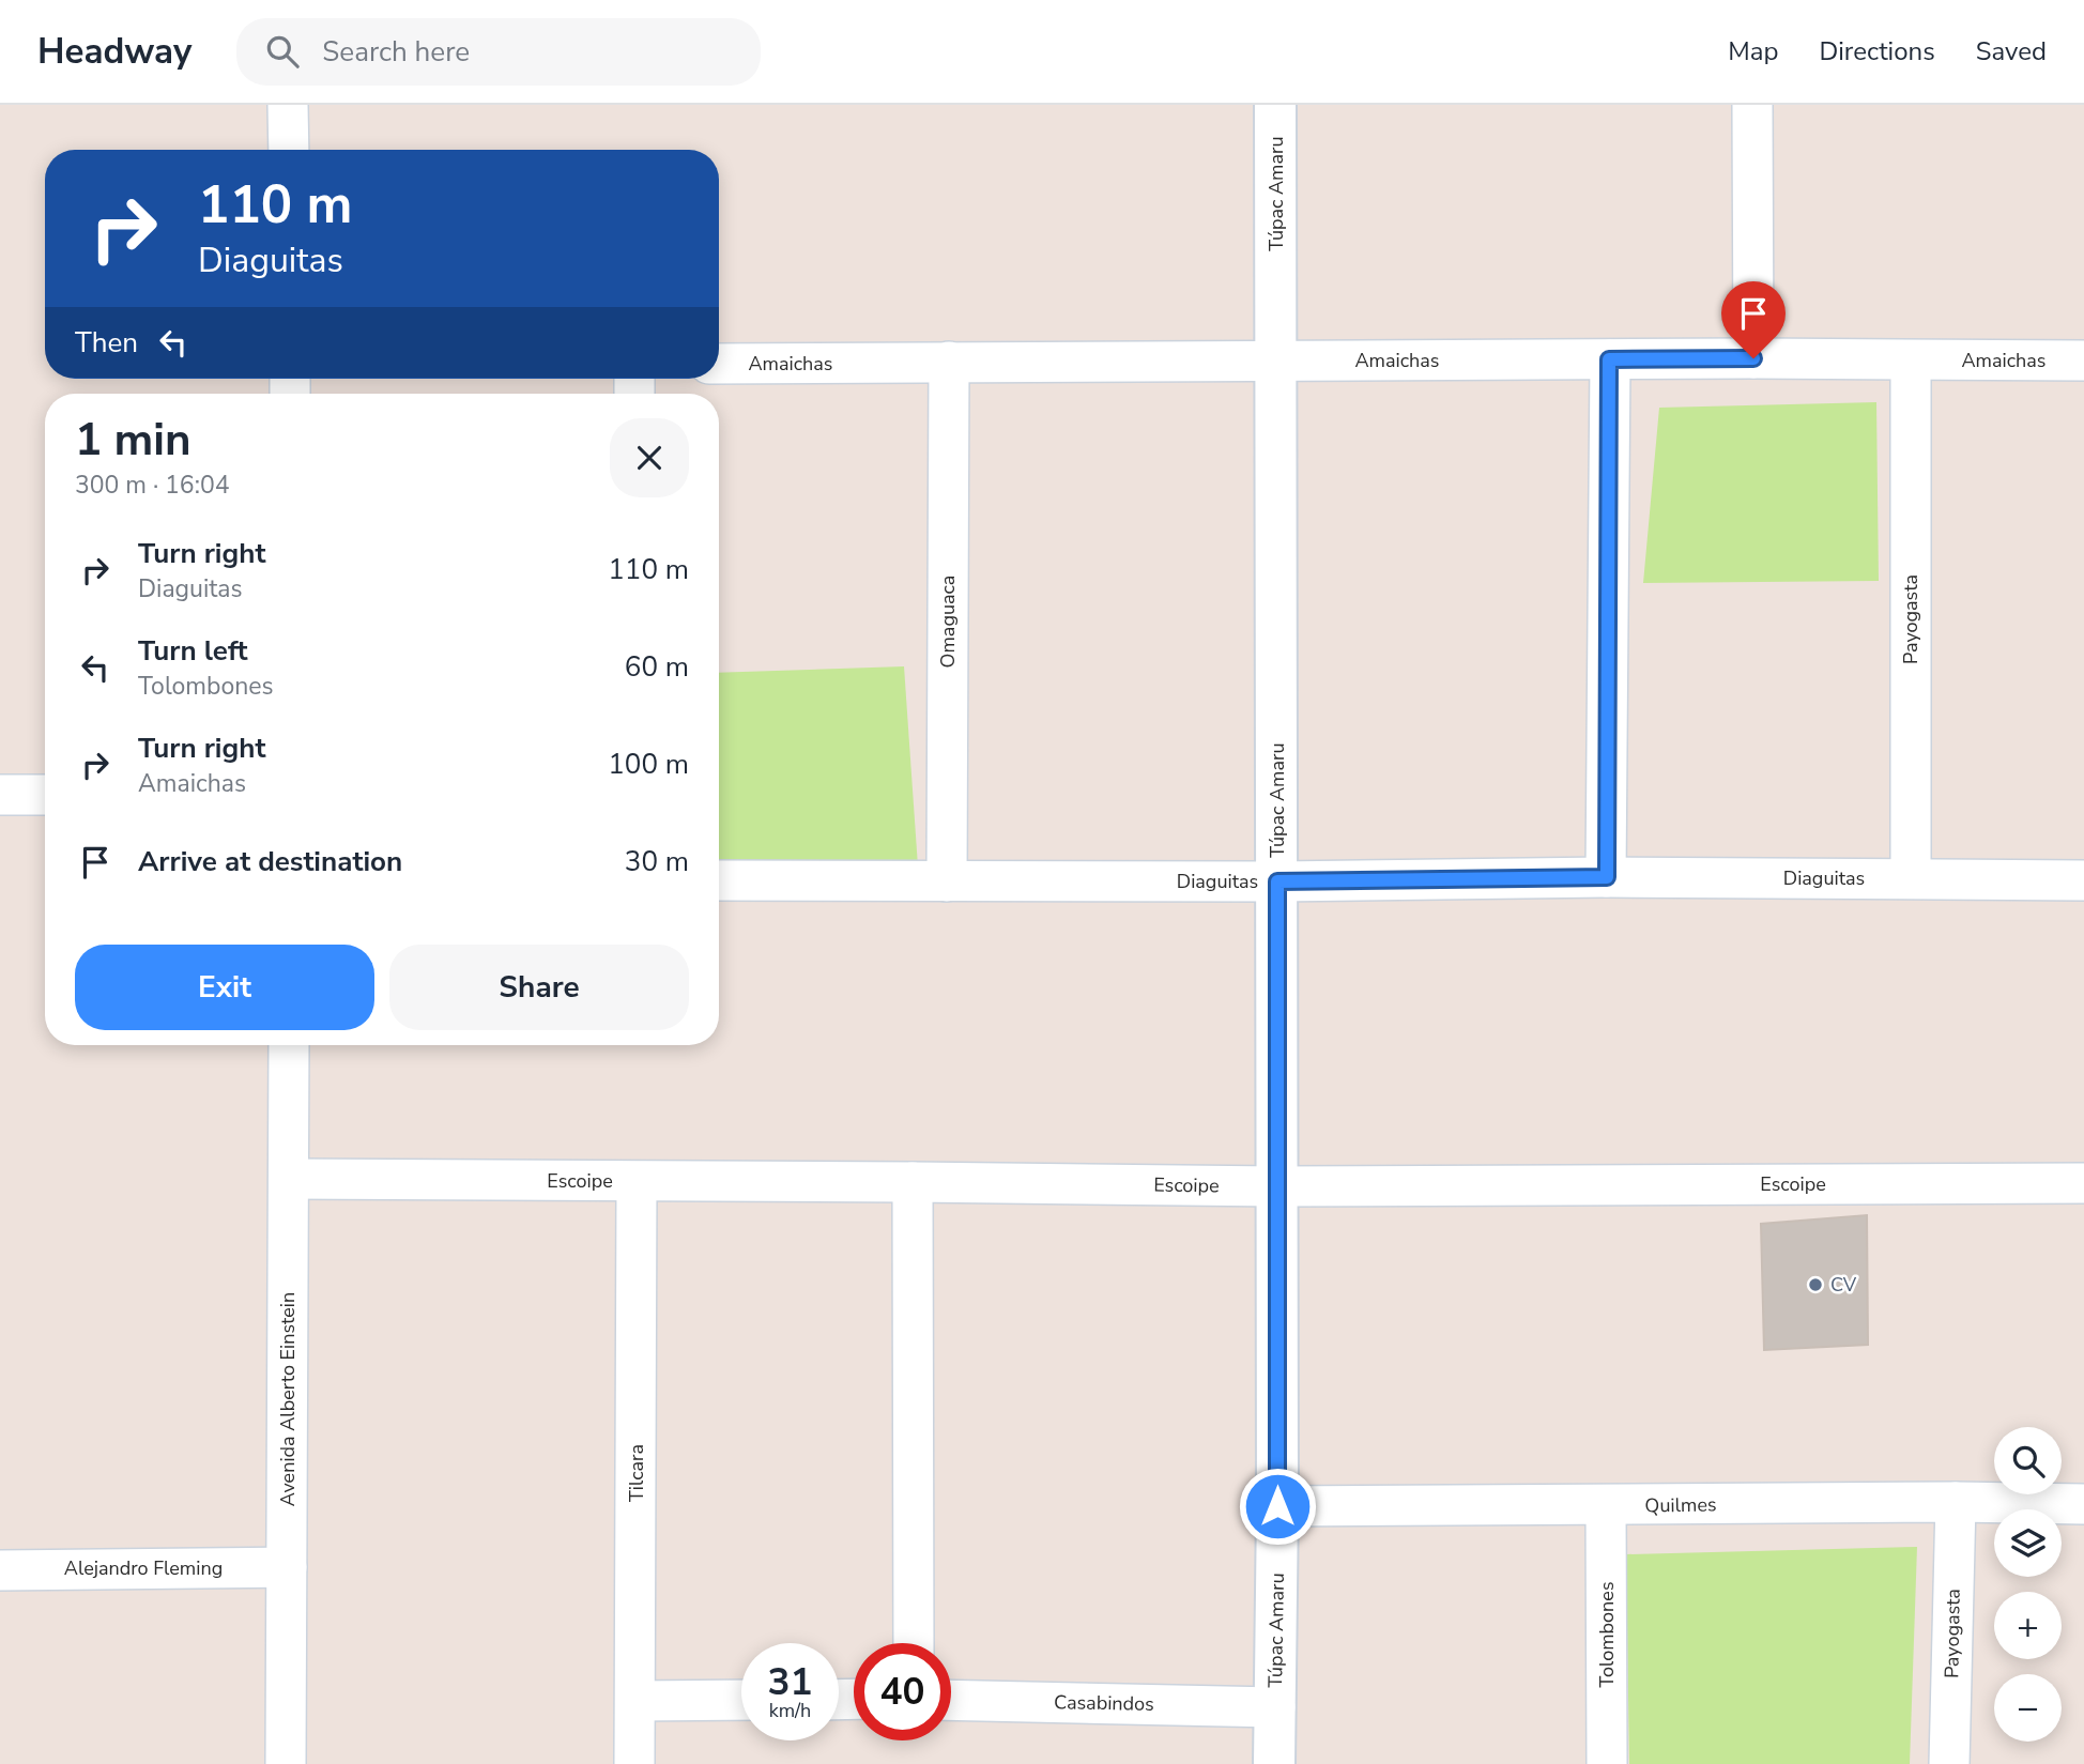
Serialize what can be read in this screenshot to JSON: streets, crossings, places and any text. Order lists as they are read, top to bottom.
{
  "streets": {
    "street": [
      "Túpac Amaru",
      "Amaichas",
      "Payogasta",
      "Omaguaca",
      "Diaguitas",
      "Escoipe",
      "Avenida Alberto Einstein",
      "Tilcara",
      "Quilmes",
      "Alejandro Fleming",
      "Tolombones",
      "Casabindos"
    ]
  },
  "crossings": [
    ["Túpac Amaru", "Amaichas"],
    ["Túpac Amaru", "Diaguitas"],
    ["Túpac Amaru", "Escoipe"],
    ["Túpac Amaru", "Quilmes"],
    ["Túpac Amaru", "Casabindos"],
    ["Amaichas", "Payogasta"],
    ["Amaichas", "Omaguaca"],
    ["Payogasta", "Diaguitas"],
    ["Payogasta", "Quilmes"],
    ["Omaguaca", "Diaguitas"],
    ["Escoipe", "Avenida Alberto Einstein"],
    ["Escoipe", "Tilcara"],
    ["Avenida Alberto Einstein", "Alejandro Fleming"],
    ["Quilmes", "Tolombones"]
  ],
  "places": ["CV"],
  "page": {
    "header": "Headway",
    "search": "Search here",
    "nav": ["Map", "Directions", "Saved"],
    "turn": ["110 m", "Diaguitas"],
    "then": "Then",
    "heading": ["1 min", "300 m · 16:04"],
    "list": [
      {
        "name": "Turn right",
        "note": "Diaguitas",
        "value": "110 m"
      },
      {
        "name": "Turn left",
        "note": "Tolombones",
        "value": "60 m"
      },
      {
        "name": "Turn right",
        "note": "Amaichas",
        "value": "100 m"
      },
      {
        "name": "Arrive at destination",
        "value": "30 m"
      }
    ],
    "buttons": ["Exit", "Share"],
    "map_buttons": ["+", "−"],
    "speed": "31 km/h",
    "limit": "40"
  }
}
